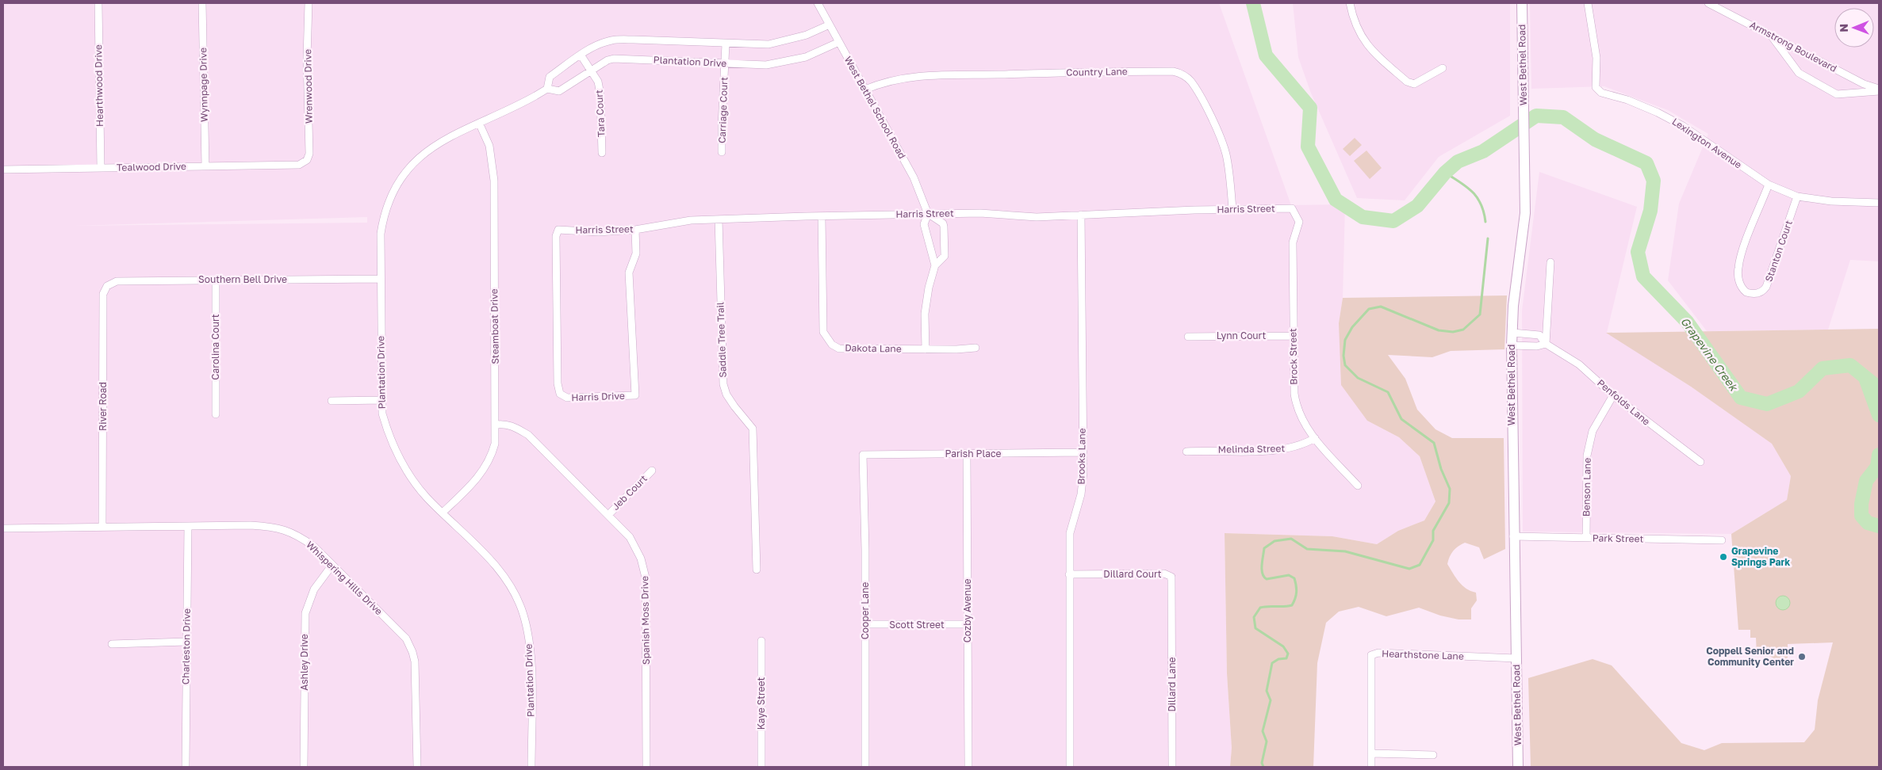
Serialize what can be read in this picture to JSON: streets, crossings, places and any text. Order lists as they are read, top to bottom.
{
  "streets": {
    "main road": ["West Bethel Road"],
    "street": [
      "Armstrong Boulevard",
      "Plantation Drive",
      "Country Lane",
      "Wynnpage Drive",
      "Hearthwood Drive",
      "Wrenwood Drive",
      "West Bethel School Road",
      "Carriage Court",
      "Tara Court",
      "Lexington Avenue",
      "Tealwood Drive",
      "Harris Street",
      "Stanton Court",
      "Southern Bell Drive",
      "Steamboat Drive",
      "Lynn Court",
      "Saddle Tree Trail",
      "Carolina Court",
      "Dakota Lane",
      "Brock Street",
      "Harris Drive",
      "Penfolds Lane",
      "River Road",
      "Melinda Street",
      "Parish Place",
      "Brooks Lane",
      "Benson Lane",
      "Jeb Court",
      "Park Street",
      "Dillard Court",
      "Whispering Hills Drive",
      "Cooper Lane",
      "Cozby Avenue",
      "Spanish Moss Drive",
      "Scott Street",
      "Charleston Drive",
      "Hearthstone Lane",
      "Ashley Drive",
      "Dillard Lane",
      "Kaye Street"
    ]
  },
  "crossings": [
    ["Plantation Drive", "West Bethel School Road"],
    ["Plantation Drive", "Carriage Court"],
    ["Plantation Drive", "Tara Court"],
    ["Plantation Drive", "Southern Bell Drive"],
    ["Plantation Drive", "Steamboat Drive"],
    ["West Bethel Road", "Penfolds Lane"],
    ["West Bethel Road", "Park Street"],
    ["West Bethel Road", "Hearthstone Lane"],
    ["Country Lane", "West Bethel School Road"],
    ["Country Lane", "Harris Street"],
    ["Wynnpage Drive", "Tealwood Drive"],
    ["Hearthwood Drive", "Tealwood Drive"],
    ["Wrenwood Drive", "Tealwood Drive"],
    ["West Bethel School Road", "Harris Street"],
    ["Lexington Avenue", "Stanton Court"],
    ["Harris Street", "Saddle Tree Trail"],
    ["Harris Street", "Dakota Lane"],
    ["Harris Street", "Brock Street"],
    ["Harris Street", "Harris Drive"],
    ["Harris Street", "Brooks Lane"],
    ["Southern Bell Drive", "Carolina Court"],
    ["Southern Bell Drive", "River Road"],
    ["Steamboat Drive", "Spanish Moss Drive"],
    ["Lynn Court", "Brock Street"],
    ["Brock Street", "Melinda Street"],
    ["Penfolds Lane", "Benson Lane"],
    ["River Road", "Whispering Hills Drive"],
    ["Parish Place", "Brooks Lane"],
    ["Parish Place", "Cooper Lane"],
    ["Parish Place", "Cozby Avenue"],
    ["Brooks Lane", "Dillard Court"],
    ["Benson Lane", "Park Street"],
    ["Jeb Court", "Spanish Moss Drive"],
    ["Dillard Court", "Dillard Lane"],
    ["Whispering Hills Drive", "Charleston Drive"],
    ["Whispering Hills Drive", "Ashley Drive"],
    ["Cooper Lane", "Scott Street"],
    ["Cozby Avenue", "Scott Street"]
  ],
  "water": ["Grapevine Creek"],
  "places": ["Grapevine Springs Park", "Coppell Senior and Community Center"],
  "north": "left"
}
